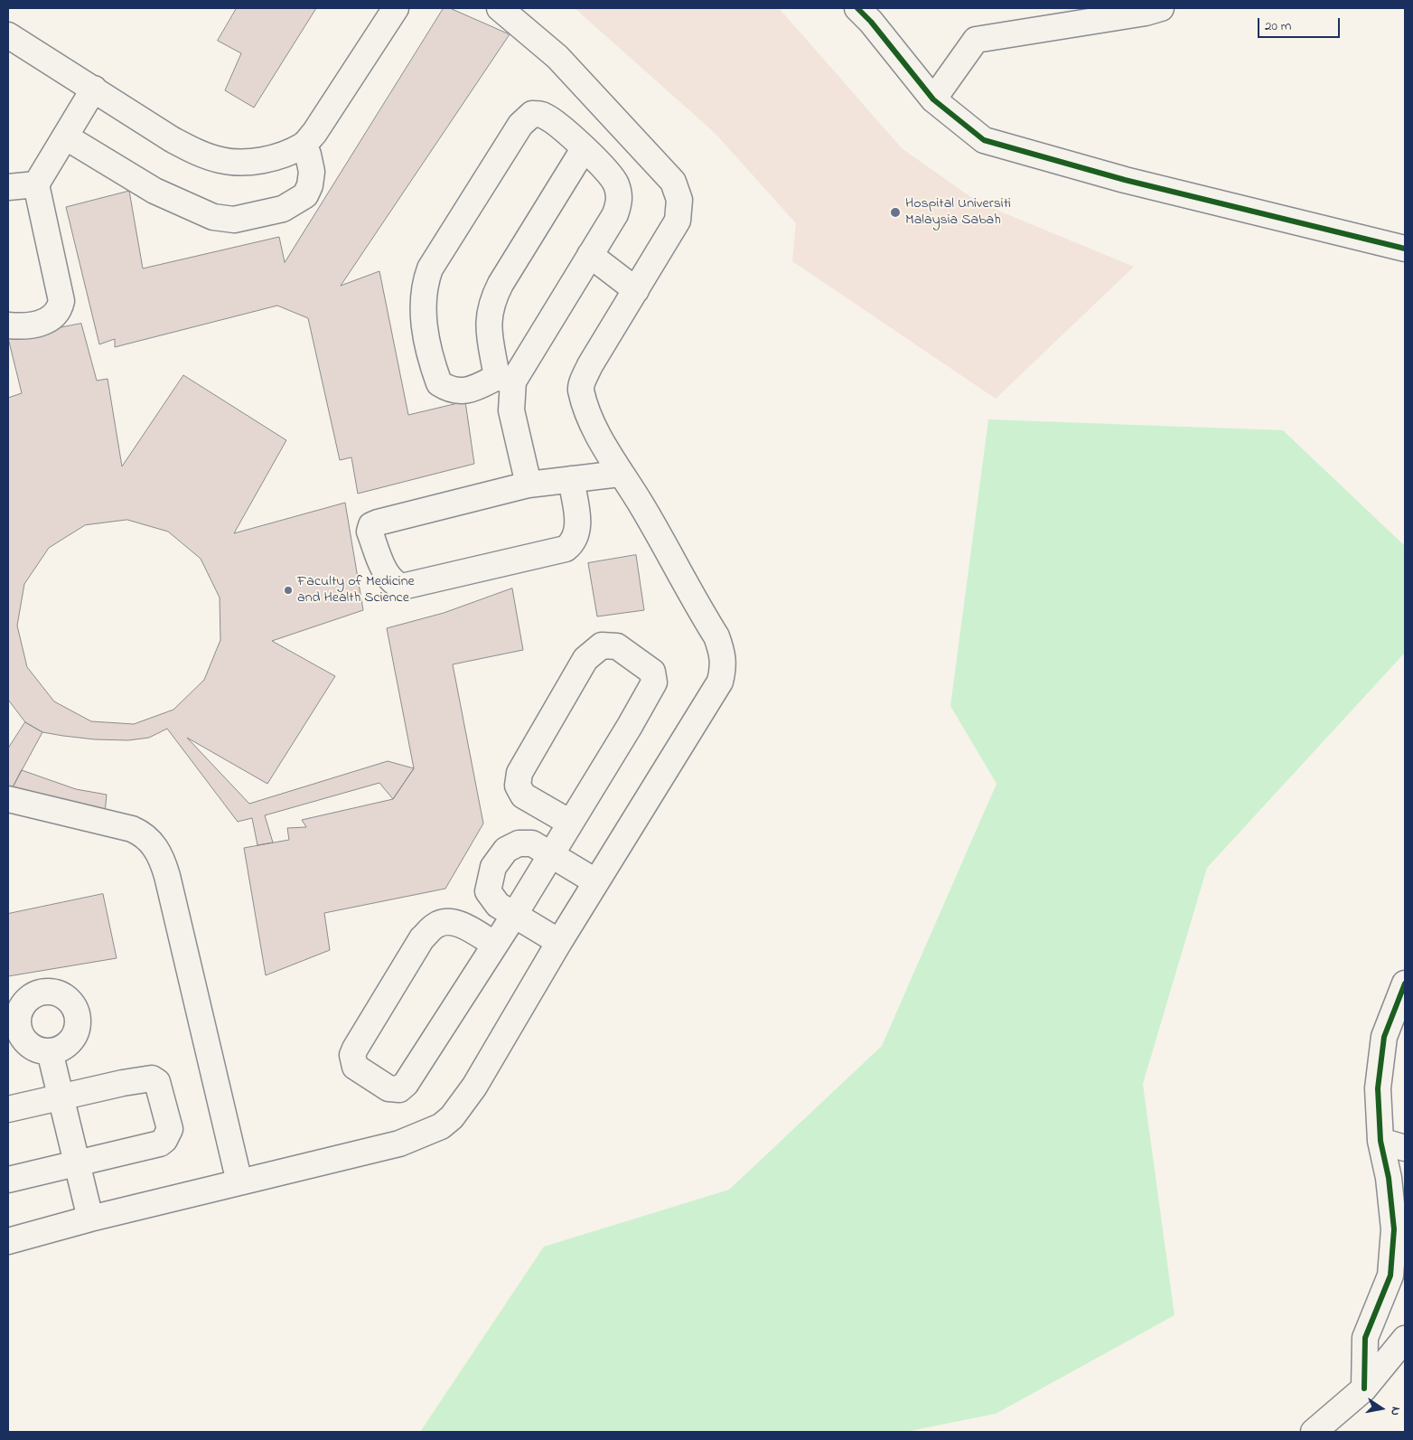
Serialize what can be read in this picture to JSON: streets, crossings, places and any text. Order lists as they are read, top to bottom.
{
  "places": ["Hospital Universiti Malaysia Sabah", "Faculty of Medicine and Health Science"],
  "scale_bar": "20 m",
  "north": "right"
}
